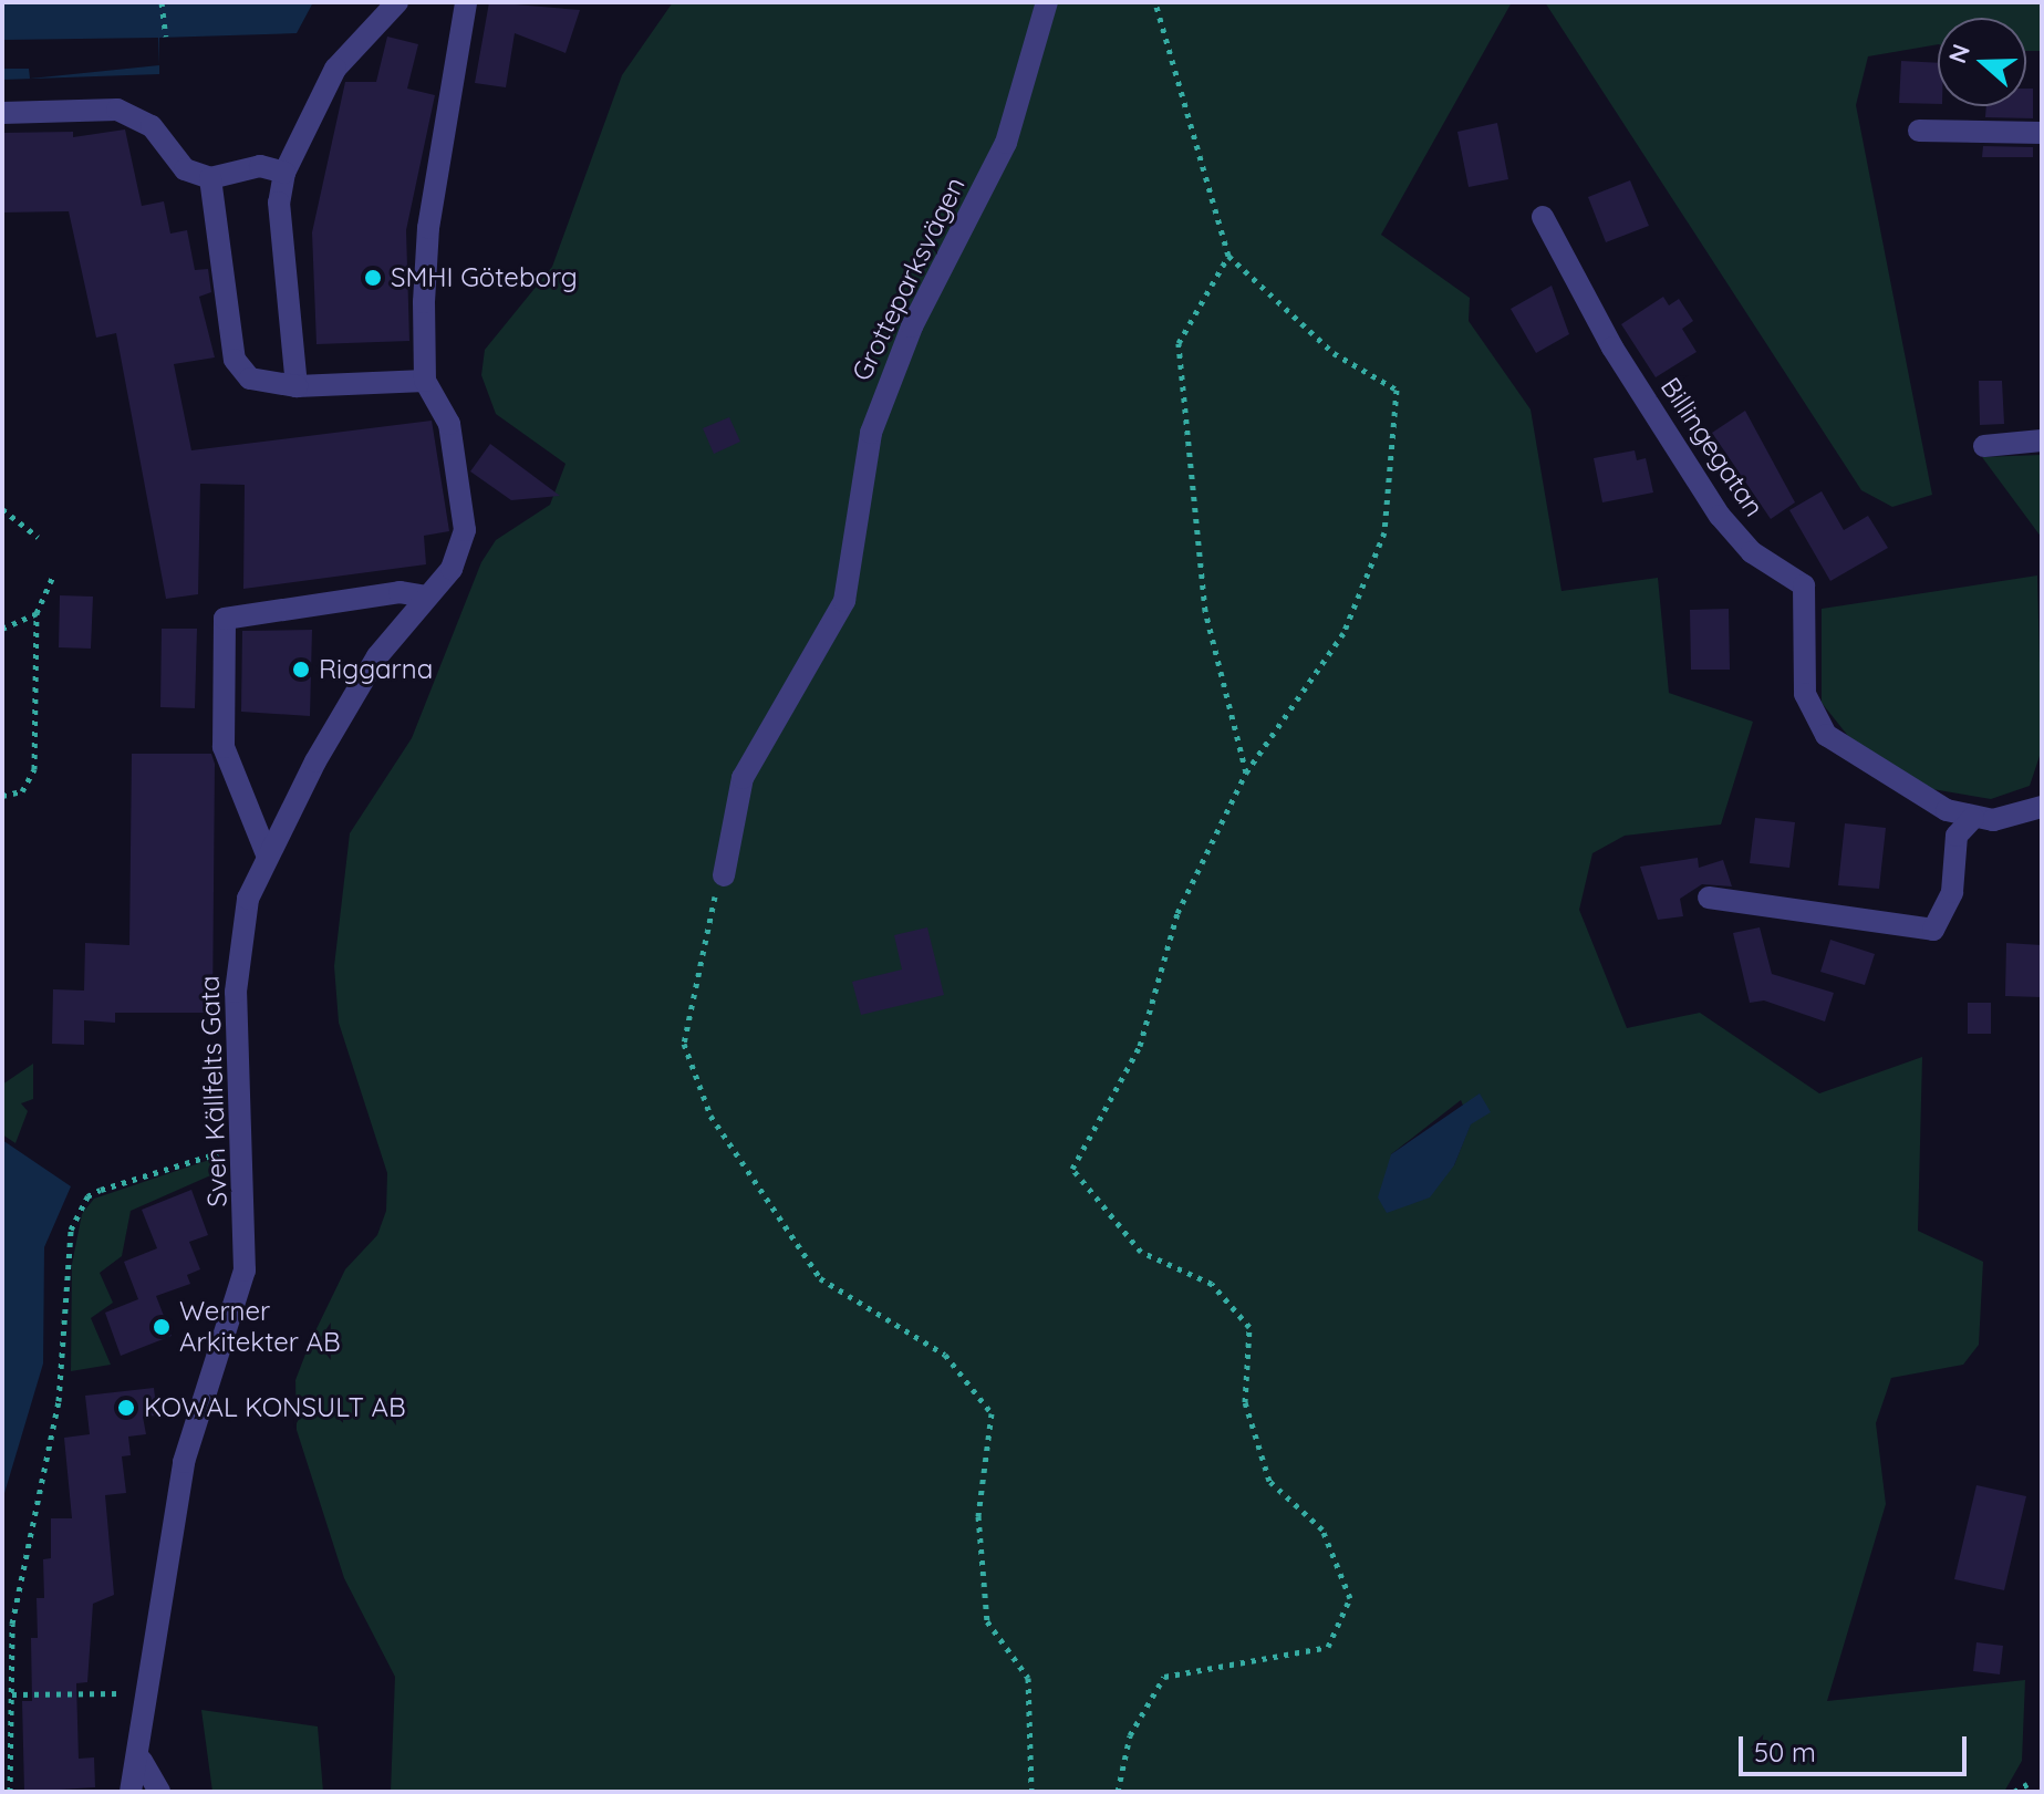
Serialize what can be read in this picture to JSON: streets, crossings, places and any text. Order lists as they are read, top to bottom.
{
  "streets": {
    "street": ["Grotteparksvägen", "Billingegatan", "Sven Källfelts Gata"]
  },
  "places": [
    "SMHI Göteborg",
    "Riggarna",
    "Werner Arkitekter AB",
    "KOWAL KONSULT AB"
  ],
  "scale_bar": "50 m",
  "north": "left"
}
